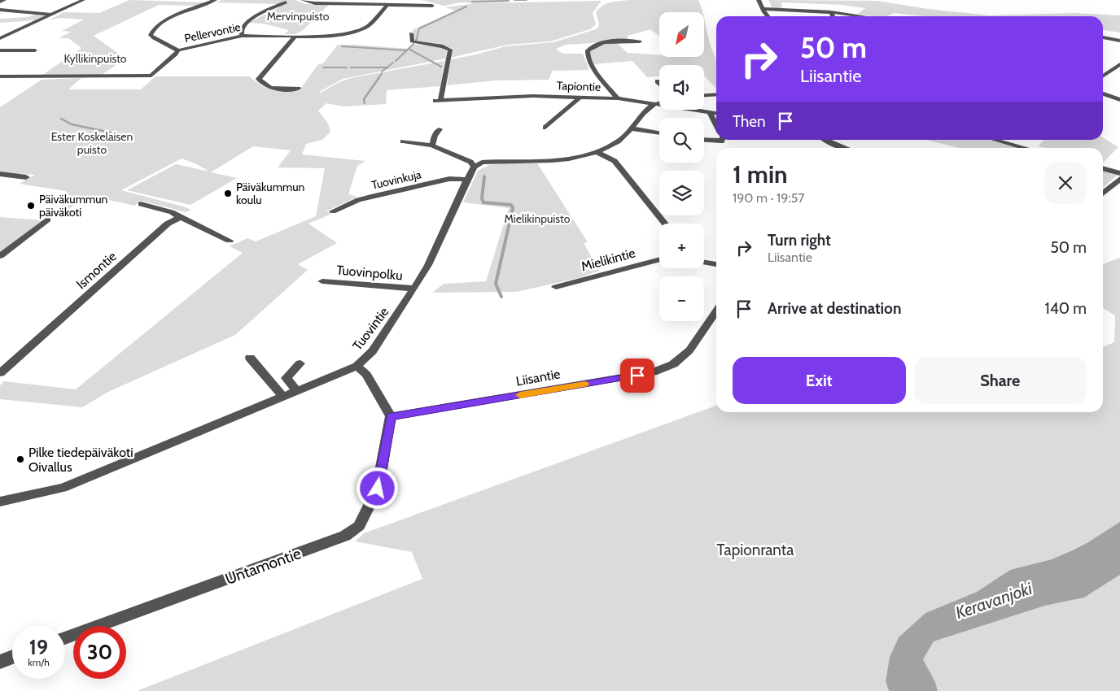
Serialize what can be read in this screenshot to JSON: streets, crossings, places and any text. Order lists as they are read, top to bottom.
{
  "streets": {
    "street": [
      "Pellervontie",
      "Tapiontie",
      "Tuovinkuja",
      "Mielikintie",
      "Ismontie",
      "Tuovinpolku",
      "Tuovintie",
      "Liisantie",
      "Untamontie"
    ]
  },
  "crossings": [
    ["Tuovinkuja", "Tuovintie"],
    ["Tuovinpolku", "Tuovintie"],
    ["Liisantie", "Untamontie"]
  ],
  "water": ["Keravanjoki"],
  "parks": [
    "Mervinpuisto",
    "Kyllikinpuisto",
    "Ester Koskelaisen puisto",
    "Mielikinpuisto",
    "Tapionranta"
  ],
  "places": ["Päiväkummun koulu", "Päiväkummun päiväkoti", "Pilke tiedepäiväkoti Oivallus"],
  "north": "bottom left",
  "page": {
    "map_buttons": ["+", "−"],
    "turn": ["50 m", "Liisantie"],
    "then": "Then",
    "heading": ["1 min", "190 m · 19:57"],
    "list": [
      {
        "name": "Turn right",
        "note": "Liisantie",
        "value": "50 m"
      },
      {
        "name": "Arrive at destination",
        "value": "140 m"
      }
    ],
    "buttons": ["Exit", "Share"],
    "speed": "19 km/h",
    "limit": "30"
  }
}
